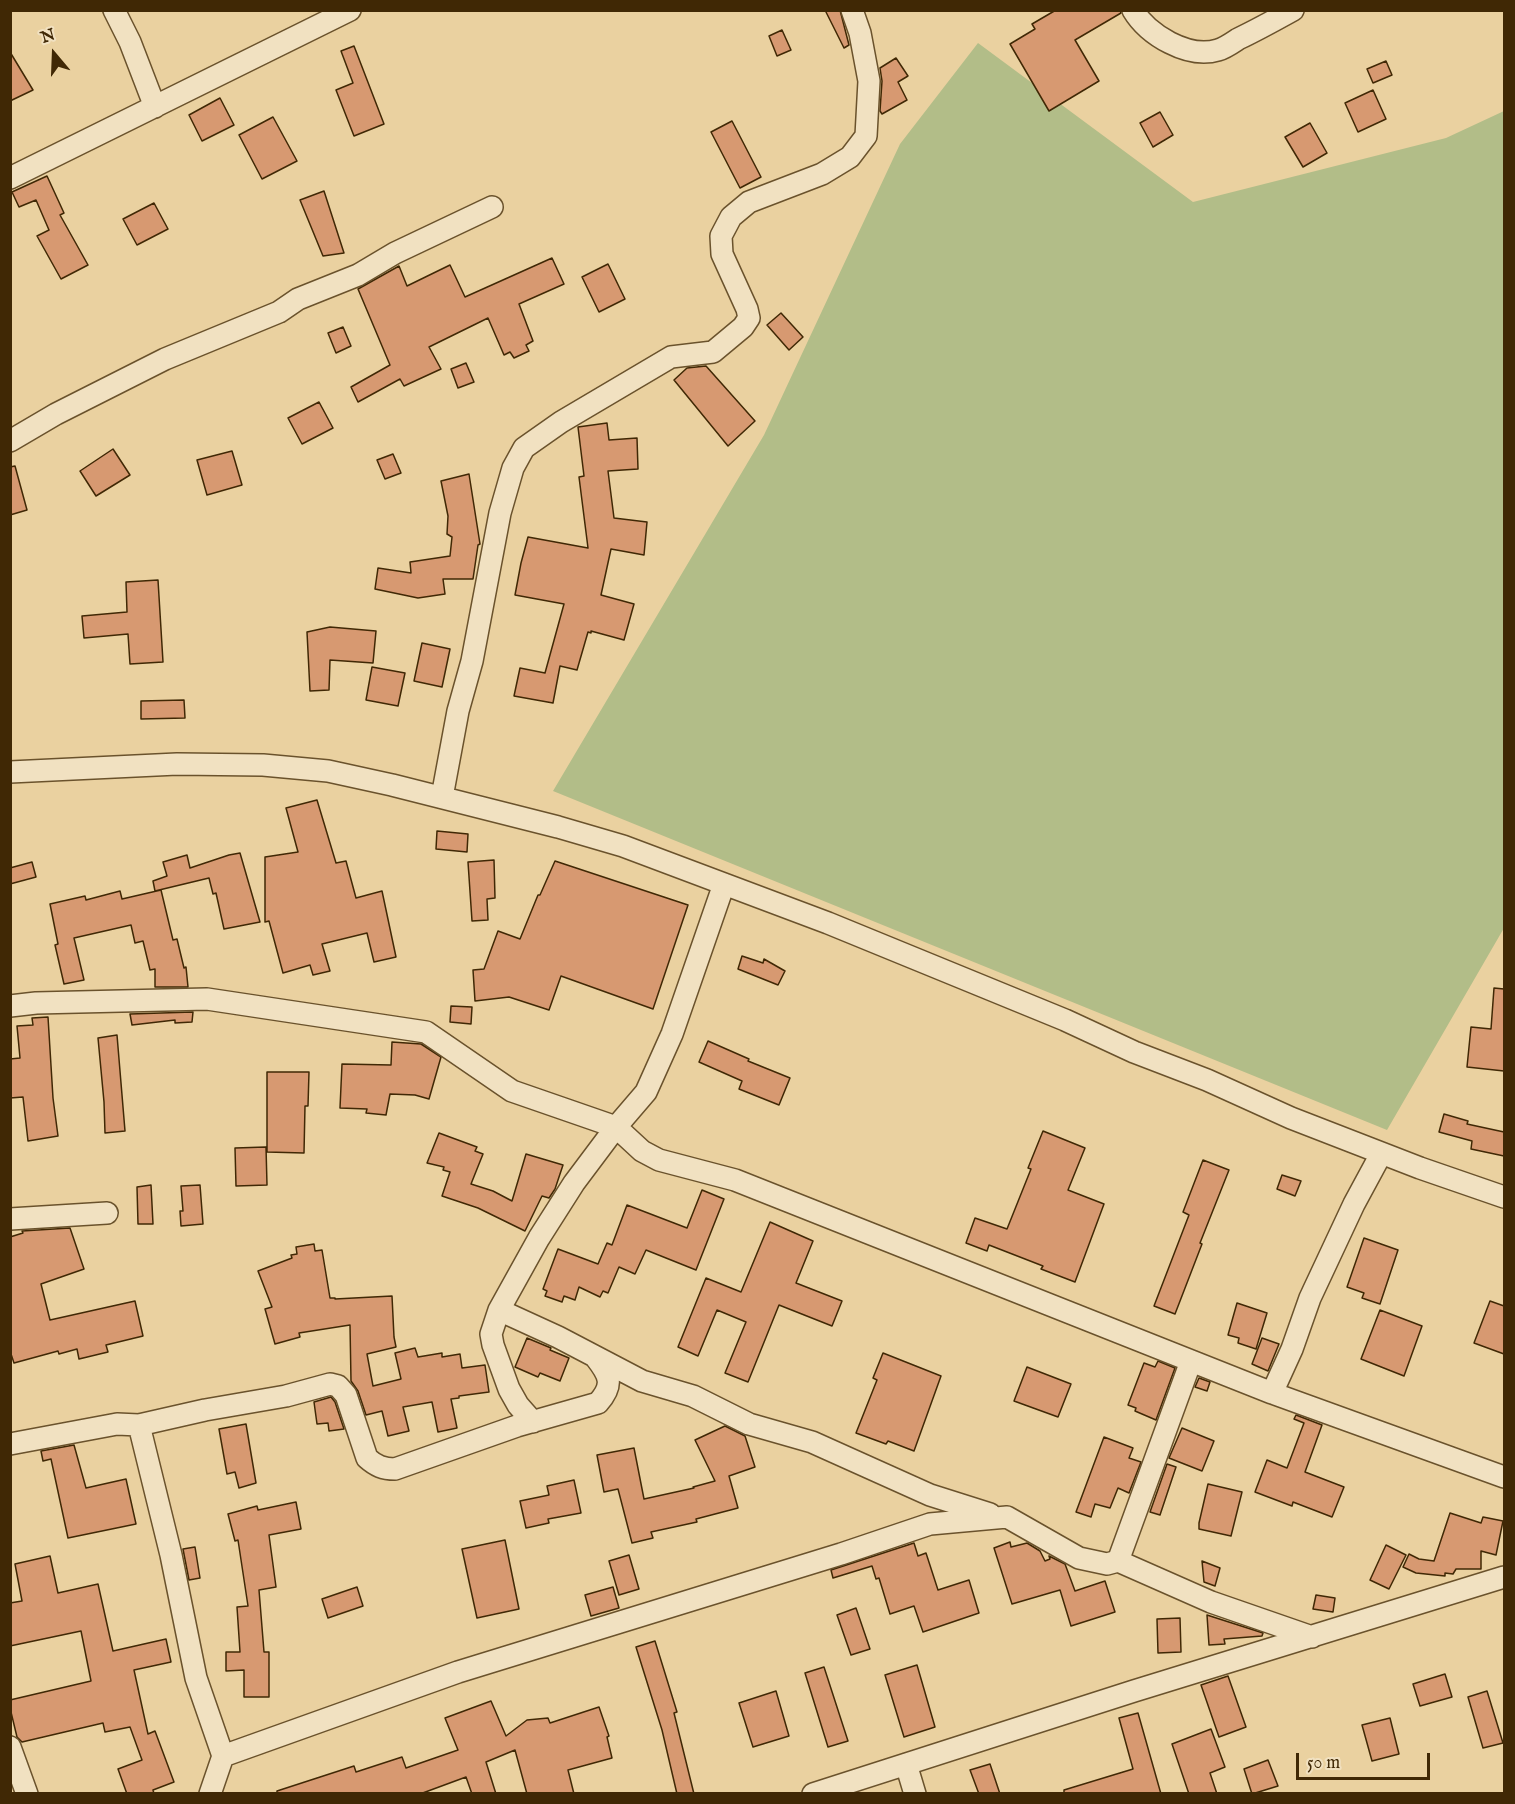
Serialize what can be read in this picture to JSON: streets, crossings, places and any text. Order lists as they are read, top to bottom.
{
  "scale_bar": "50 m",
  "north": "top"
}
